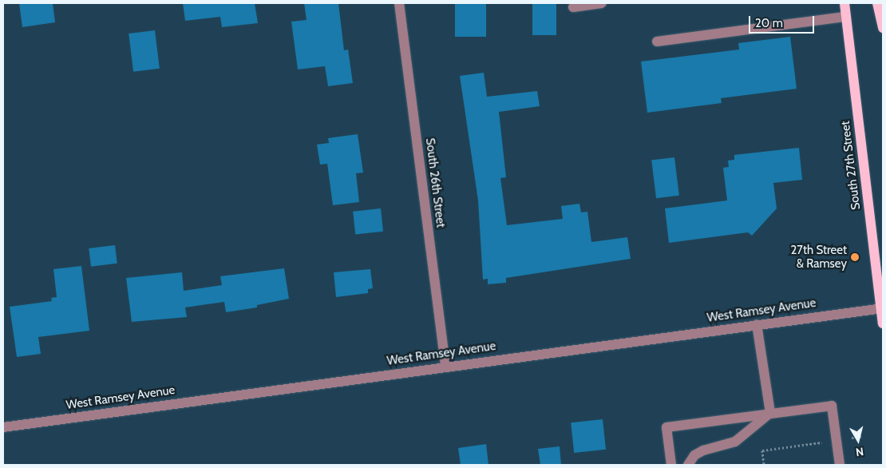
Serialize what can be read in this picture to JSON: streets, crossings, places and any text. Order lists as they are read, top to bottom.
{
  "streets": {
    "main road": ["South 27th Street"],
    "street": ["South 26th Street", "West Ramsey Avenue"]
  },
  "crossings": [
    ["South 27th Street", "West Ramsey Avenue"],
    ["South 26th Street", "West Ramsey Avenue"]
  ],
  "places": ["27th Street & Ramsey"],
  "scale_bar": "20 m",
  "north": "bottom"
}
